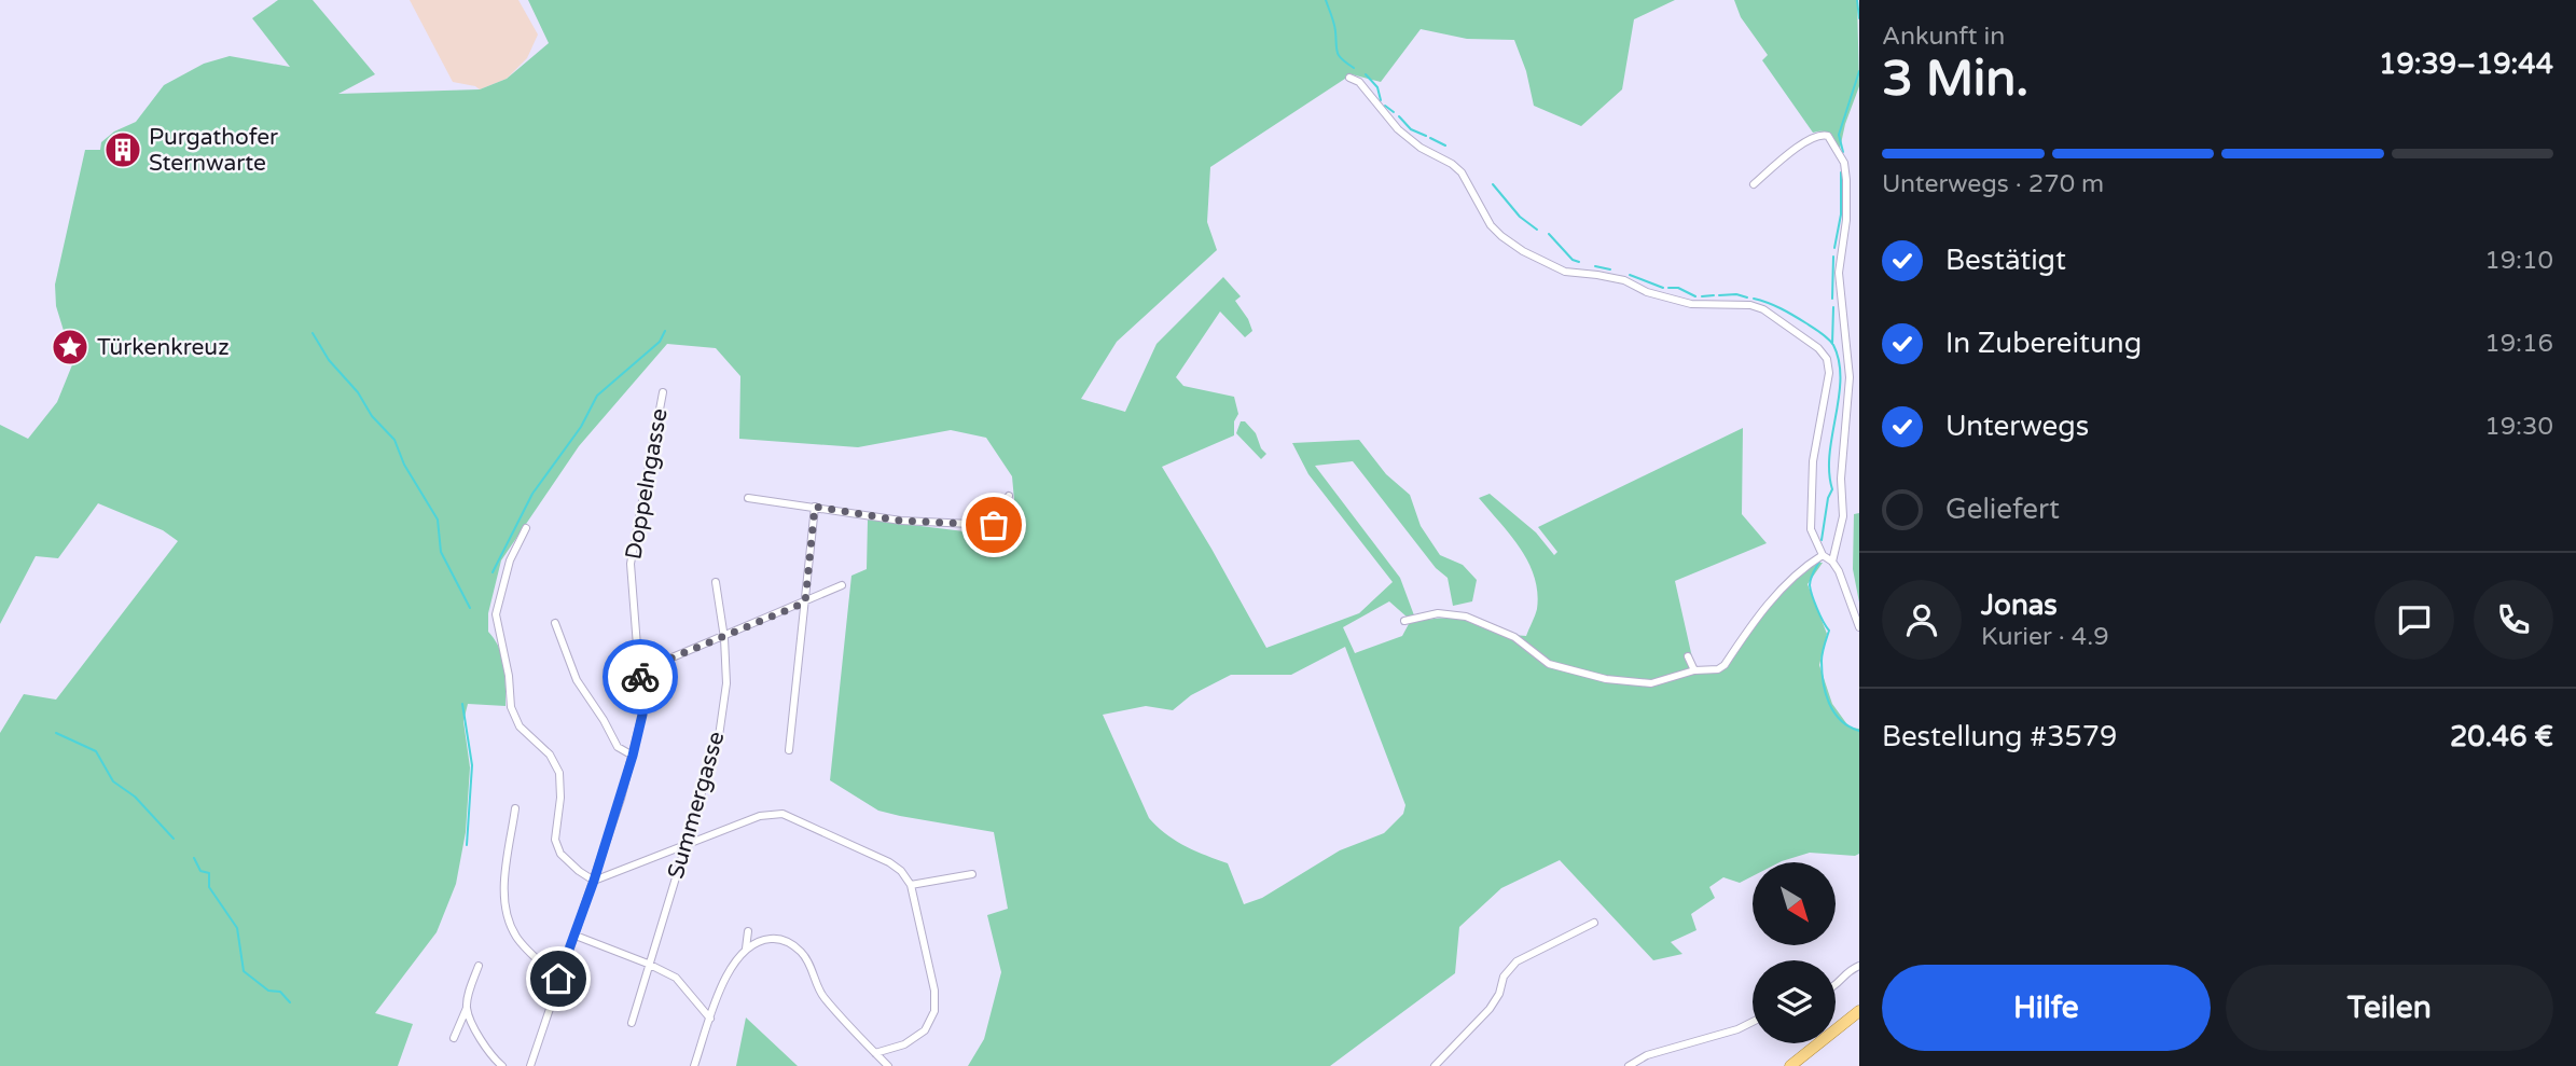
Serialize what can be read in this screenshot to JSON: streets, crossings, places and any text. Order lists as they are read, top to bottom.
{
  "streets": {
    "street": ["Doppelngasse", "Summergasse"]
  },
  "places": {
    "building": ["Purgathofer Sternwarte"],
    "place": ["Türkenkreuz"]
  },
  "north": "bottom right",
  "page": {
    "heading": ["3 Min.", "Ankunft in", "19:39–19:44"],
    "panel": [
      "Jonas",
      "Kurier · 4.9",
      "Bestellung #3579",
      "20.46 €"
    ],
    "bar": "Unterwegs · 270 m",
    "list": [
      ["Bestätigt", "19:10"],
      ["In Zubereitung", "19:16"],
      ["Unterwegs", "19:30"],
      "Geliefert"
    ],
    "buttons": ["Hilfe", "Teilen"]
  }
}
